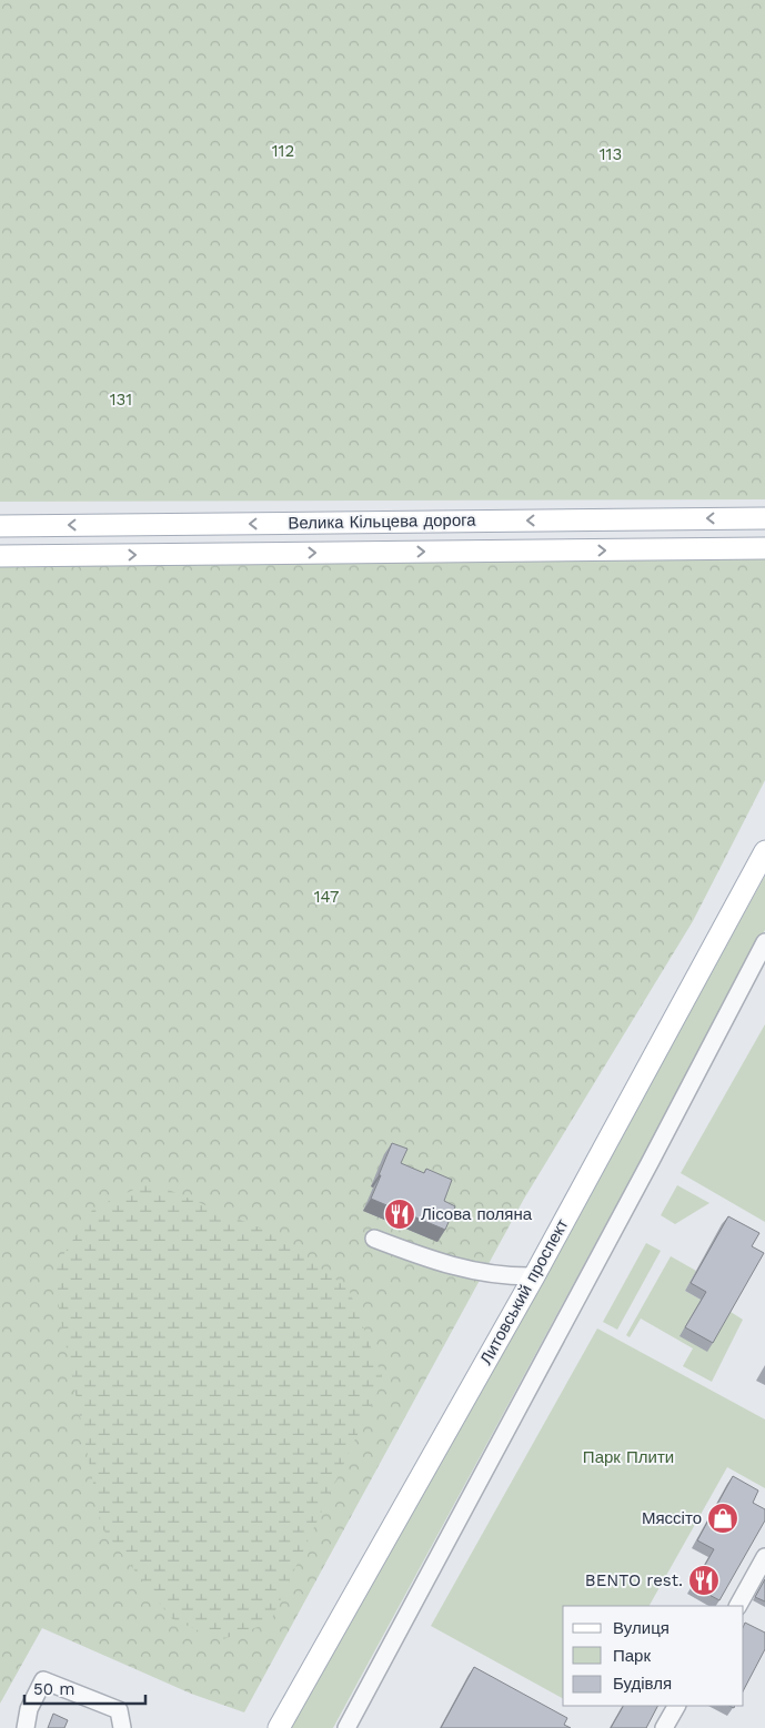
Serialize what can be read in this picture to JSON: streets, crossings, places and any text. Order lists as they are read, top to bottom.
{
  "streets": {
    "main road": ["Велика Кільцева дорога", "Литовський проспект"]
  },
  "parks": [
    "112",
    "113",
    "131",
    "147",
    "Парк Плити"
  ],
  "places": {
    "restaurant": ["Лісова поляна", "BENTO rest."],
    "shop": ["Мяссіто"]
  },
  "legend": ["Вулиця", "Парк", "Будівля"],
  "scale_bar": "50 m"
}
